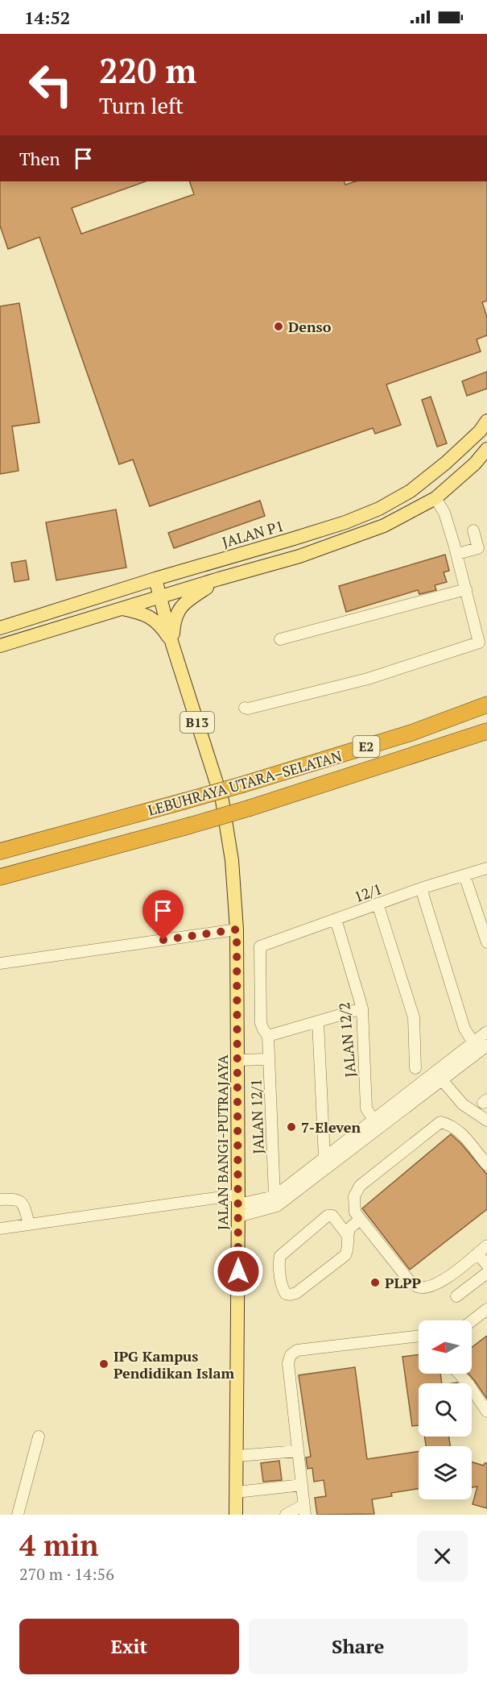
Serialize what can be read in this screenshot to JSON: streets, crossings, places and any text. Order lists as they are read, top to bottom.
{
  "streets": {
    "highway": ["E2", "LEBUHRAYA UTARA–SELATAN"],
    "main road": ["JALAN P1", "B13", "JALAN BANGI-PUTRAJAYA"],
    "street": ["12/1", "JALAN 12/2", "JALAN 12/1"]
  },
  "crossings": [
    ["JALAN P1", "B13"],
    ["B13", "JALAN BANGI-PUTRAJAYA"],
    ["12/1", "JALAN 12/2"],
    ["12/1", "JALAN 12/1"]
  ],
  "places": [
    "Denso",
    "7-Eleven",
    "PLPP",
    "IPG Kampus Pendidikan Islam"
  ],
  "north": "left",
  "page": {
    "status": "14:52",
    "turn": ["220 m", "Turn left"],
    "then": "Then",
    "heading": ["4 min", "270 m · 14:56"],
    "buttons": ["Exit", "Share"]
  }
}
